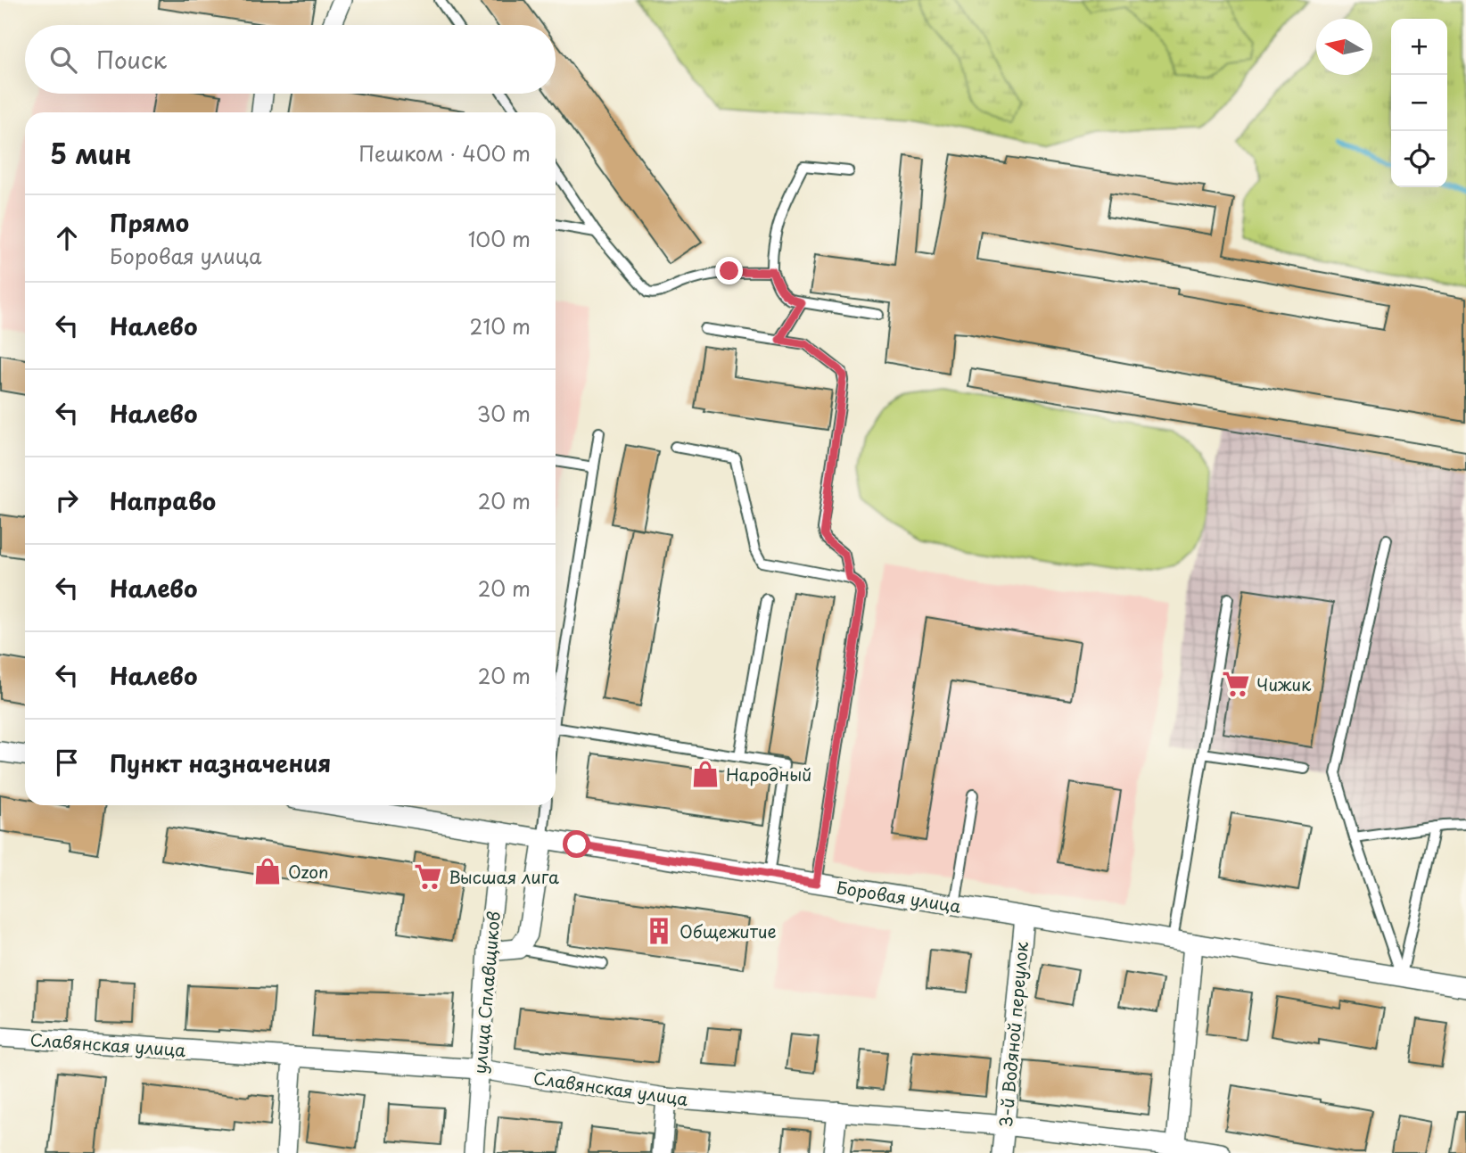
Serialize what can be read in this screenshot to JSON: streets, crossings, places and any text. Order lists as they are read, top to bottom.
{
  "streets": {
    "street": [
      "Боровая улица",
      "улица Сплавщиков",
      "3-й Водяной переулок",
      "Славянская улица"
    ]
  },
  "crossings": [
    ["Боровая улица", "улица Сплавщиков"],
    ["Боровая улица", "3-й Водяной переулок"],
    ["улица Сплавщиков", "Славянская улица"],
    ["3-й Водяной переулок", "Славянская улица"]
  ],
  "places": {
    "supermarket": ["Чижик", "Высшая лига"],
    "shop": ["Народный", "Ozon"],
    "building": ["Общежитие"]
  },
  "north": "left",
  "page": {
    "map_buttons": ["+", "−"],
    "search": "Поиск",
    "heading": ["5 мин", "Пешком · 400 m"],
    "list": [
      ["Прямо", "Боровая улица", "100 m"],
      ["Налево", "210 m"],
      ["Налево", "30 m"],
      ["Направо", "20 m"],
      ["Налево", "20 m"],
      ["Налево", "20 m"],
      "Пункт назначения"
    ]
  }
}
